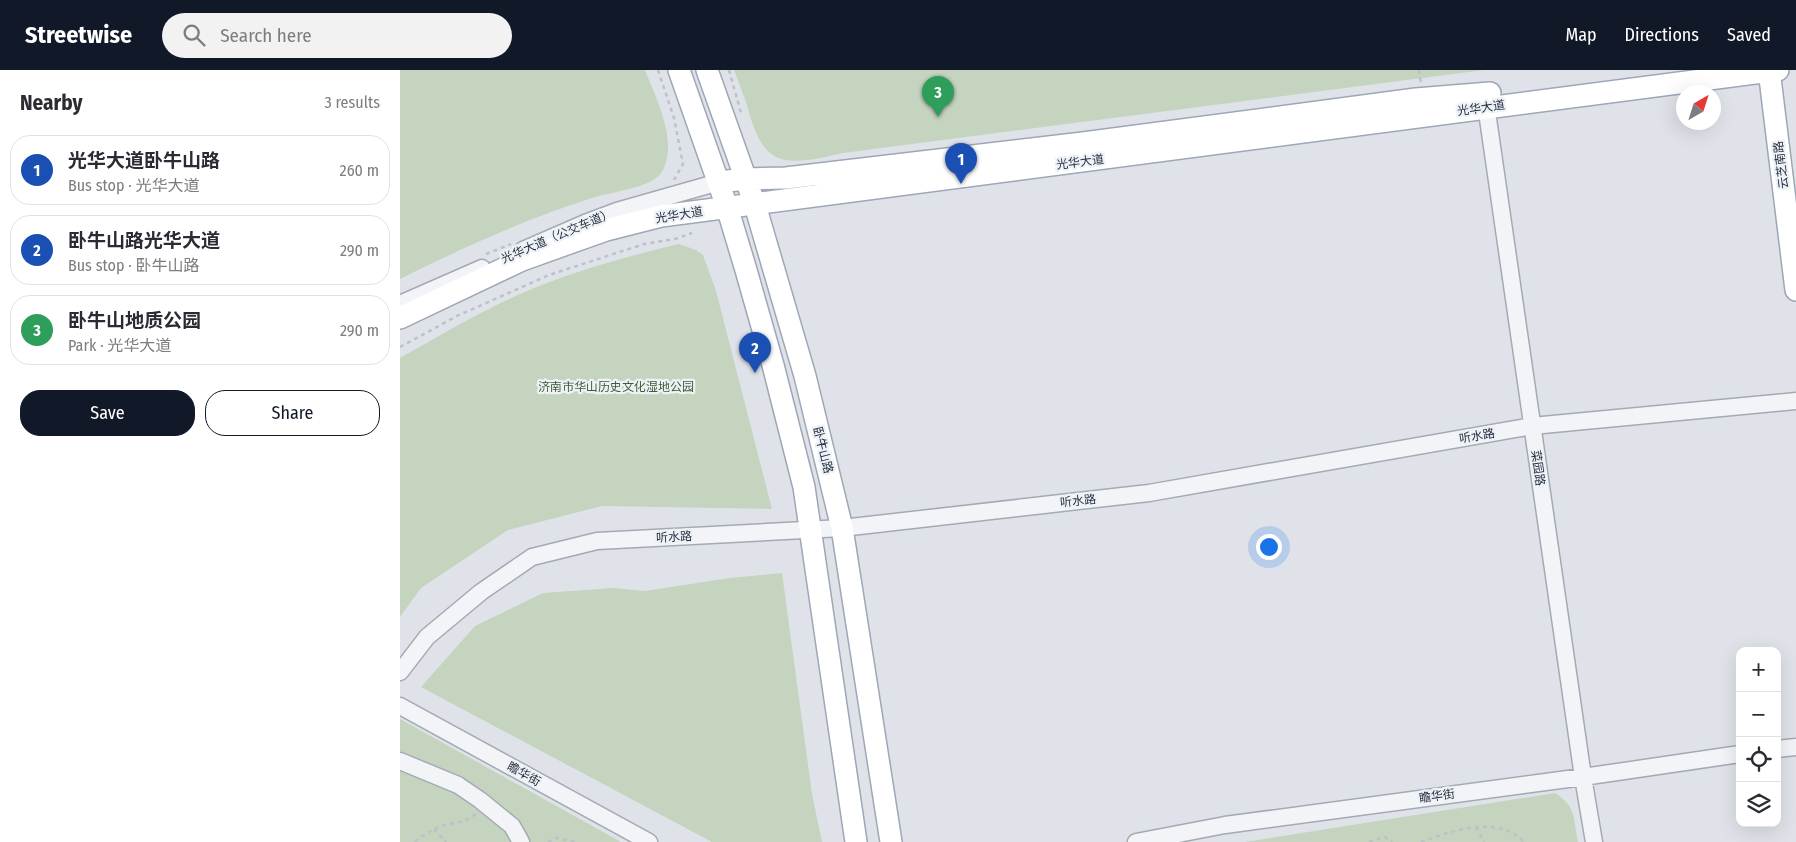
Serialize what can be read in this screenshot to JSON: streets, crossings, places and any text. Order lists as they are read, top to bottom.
{
  "streets": {
    "main road": ["光华大道", "云芝南路", "卧牛山路"],
    "street": [
      "光华大道（公交车道）",
      "听水路",
      "菜园路",
      "瞻华街"
    ]
  },
  "crossings": [
    ["光华大道", "云芝南路"],
    ["光华大道", "光华大道（公交车道）"],
    ["光华大道", "卧牛山路"],
    ["光华大道", "菜园路"],
    ["听水路", "卧牛山路"],
    ["听水路", "菜园路"],
    ["菜园路", "瞻华街"]
  ],
  "parks": ["济南市华山历史文化湿地公园"],
  "north": "top right",
  "page": {
    "header": "Streetwise",
    "search": "Search here",
    "nav": ["Map", "Directions", "Saved"],
    "heading": ["Nearby", "3 results"],
    "pins": ["3", "1", "2"],
    "list": [
      {
        "mark": "1",
        "name": "光华大道卧牛山路",
        "note": "Bus stop · 光华大道",
        "value": "260 m"
      },
      {
        "mark": "2",
        "name": "卧牛山路光华大道",
        "note": "Bus stop · 卧牛山路",
        "value": "290 m"
      },
      {
        "mark": "3",
        "name": "卧牛山地质公园",
        "note": "Park · 光华大道",
        "value": "290 m"
      }
    ],
    "buttons": ["Save", "Share"],
    "map_buttons": ["+", "−"]
  }
}
